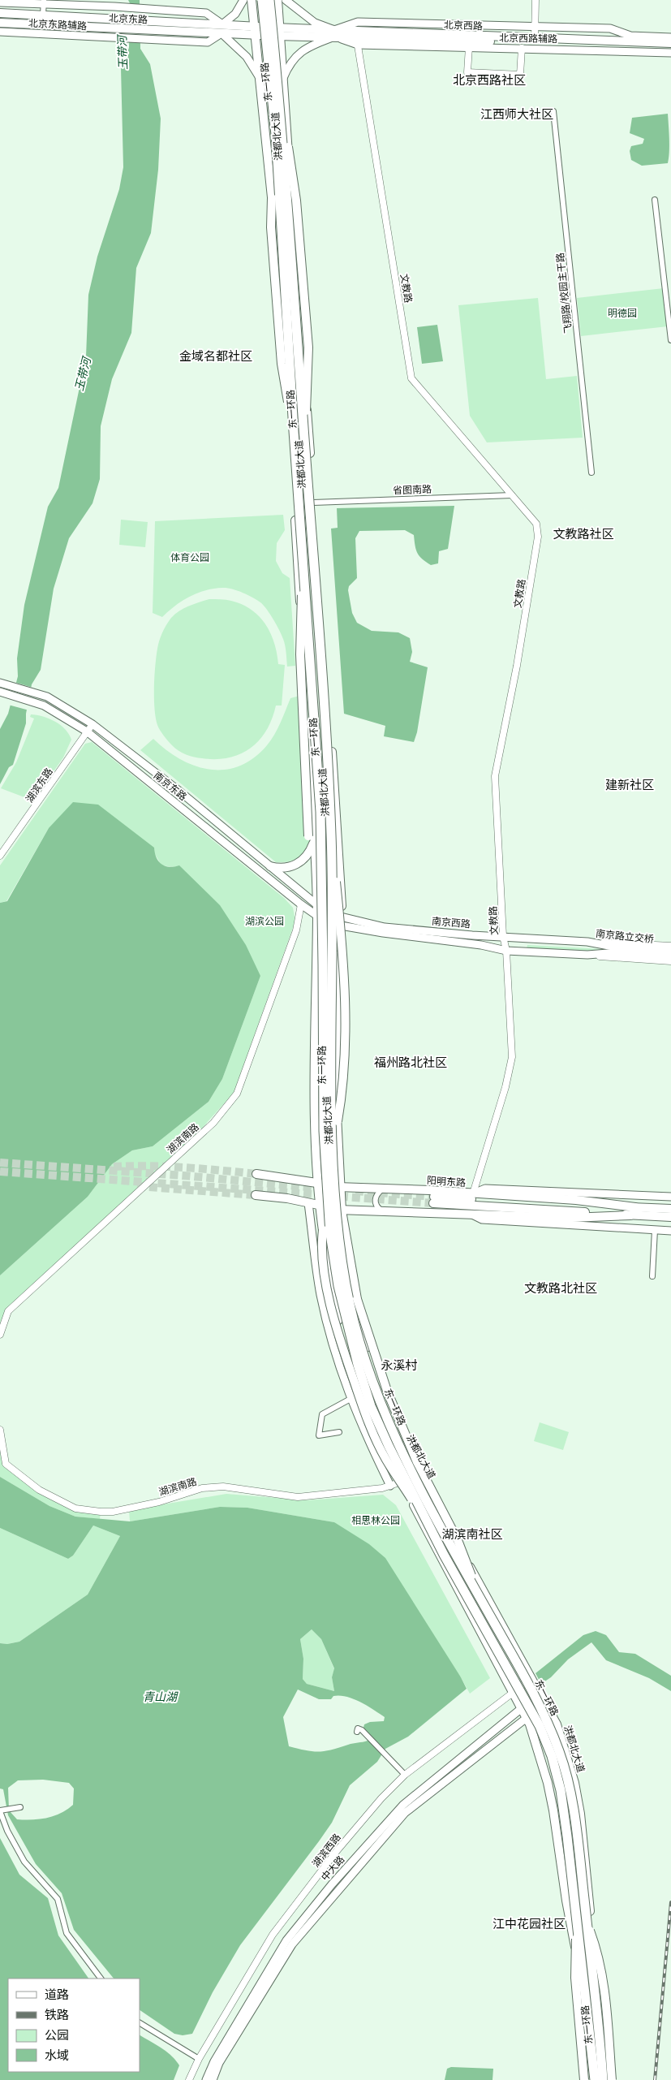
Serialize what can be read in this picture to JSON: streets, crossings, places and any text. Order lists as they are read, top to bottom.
{
  "streets": {
    "highway": ["东一环路"],
    "main road": [
      "北京东路",
      "北京东路辅路",
      "北京西路",
      "北京西路辅路",
      "洪都北大道",
      "南京东路",
      "南京西路",
      "南京路立交桥",
      "阳明东路",
      "中大路"
    ],
    "street": [
      "文教路",
      "飞翔路/校园主干路",
      "省图南路",
      "湖滨东路",
      "湖滨南路",
      "湖滨西路"
    ]
  },
  "crossings": [
    ["北京东路", "北京东路辅路"],
    ["北京东路", "北京西路"],
    ["北京东路", "洪都北大道"],
    ["北京西路", "北京西路辅路"],
    ["北京西路", "洪都北大道"],
    ["北京西路", "文教路"],
    ["北京西路辅路", "洪都北大道"],
    ["北京西路辅路", "文教路"],
    ["洪都北大道", "省图南路"],
    ["洪都北大道", "南京东路"],
    ["洪都北大道", "南京西路"],
    ["洪都北大道", "湖滨南路"],
    ["洪都北大道", "阳明东路"],
    ["洪都北大道", "湖滨西路"],
    ["洪都北大道", "中大路"],
    ["文教路", "省图南路"],
    ["文教路", "南京西路"],
    ["文教路", "阳明东路"],
    ["湖滨东路", "南京东路"],
    ["南京东路", "南京西路"],
    ["南京东路", "湖滨南路"],
    ["南京西路", "南京路立交桥"]
  ],
  "districts": [
    "北京西路社区",
    "江西师大社区",
    "金域名都社区",
    "文教路社区",
    "建新社区",
    "福州路北社区",
    "文教路北社区",
    "永溪村",
    "湖滨南社区",
    "江中花园社区"
  ],
  "water": ["玉带河", "青山湖"],
  "parks": [
    "明德园",
    "体育公园",
    "湖滨公园",
    "相思林公园"
  ],
  "legend": [
    "道路",
    "铁路",
    "公园",
    "水域"
  ]
}
